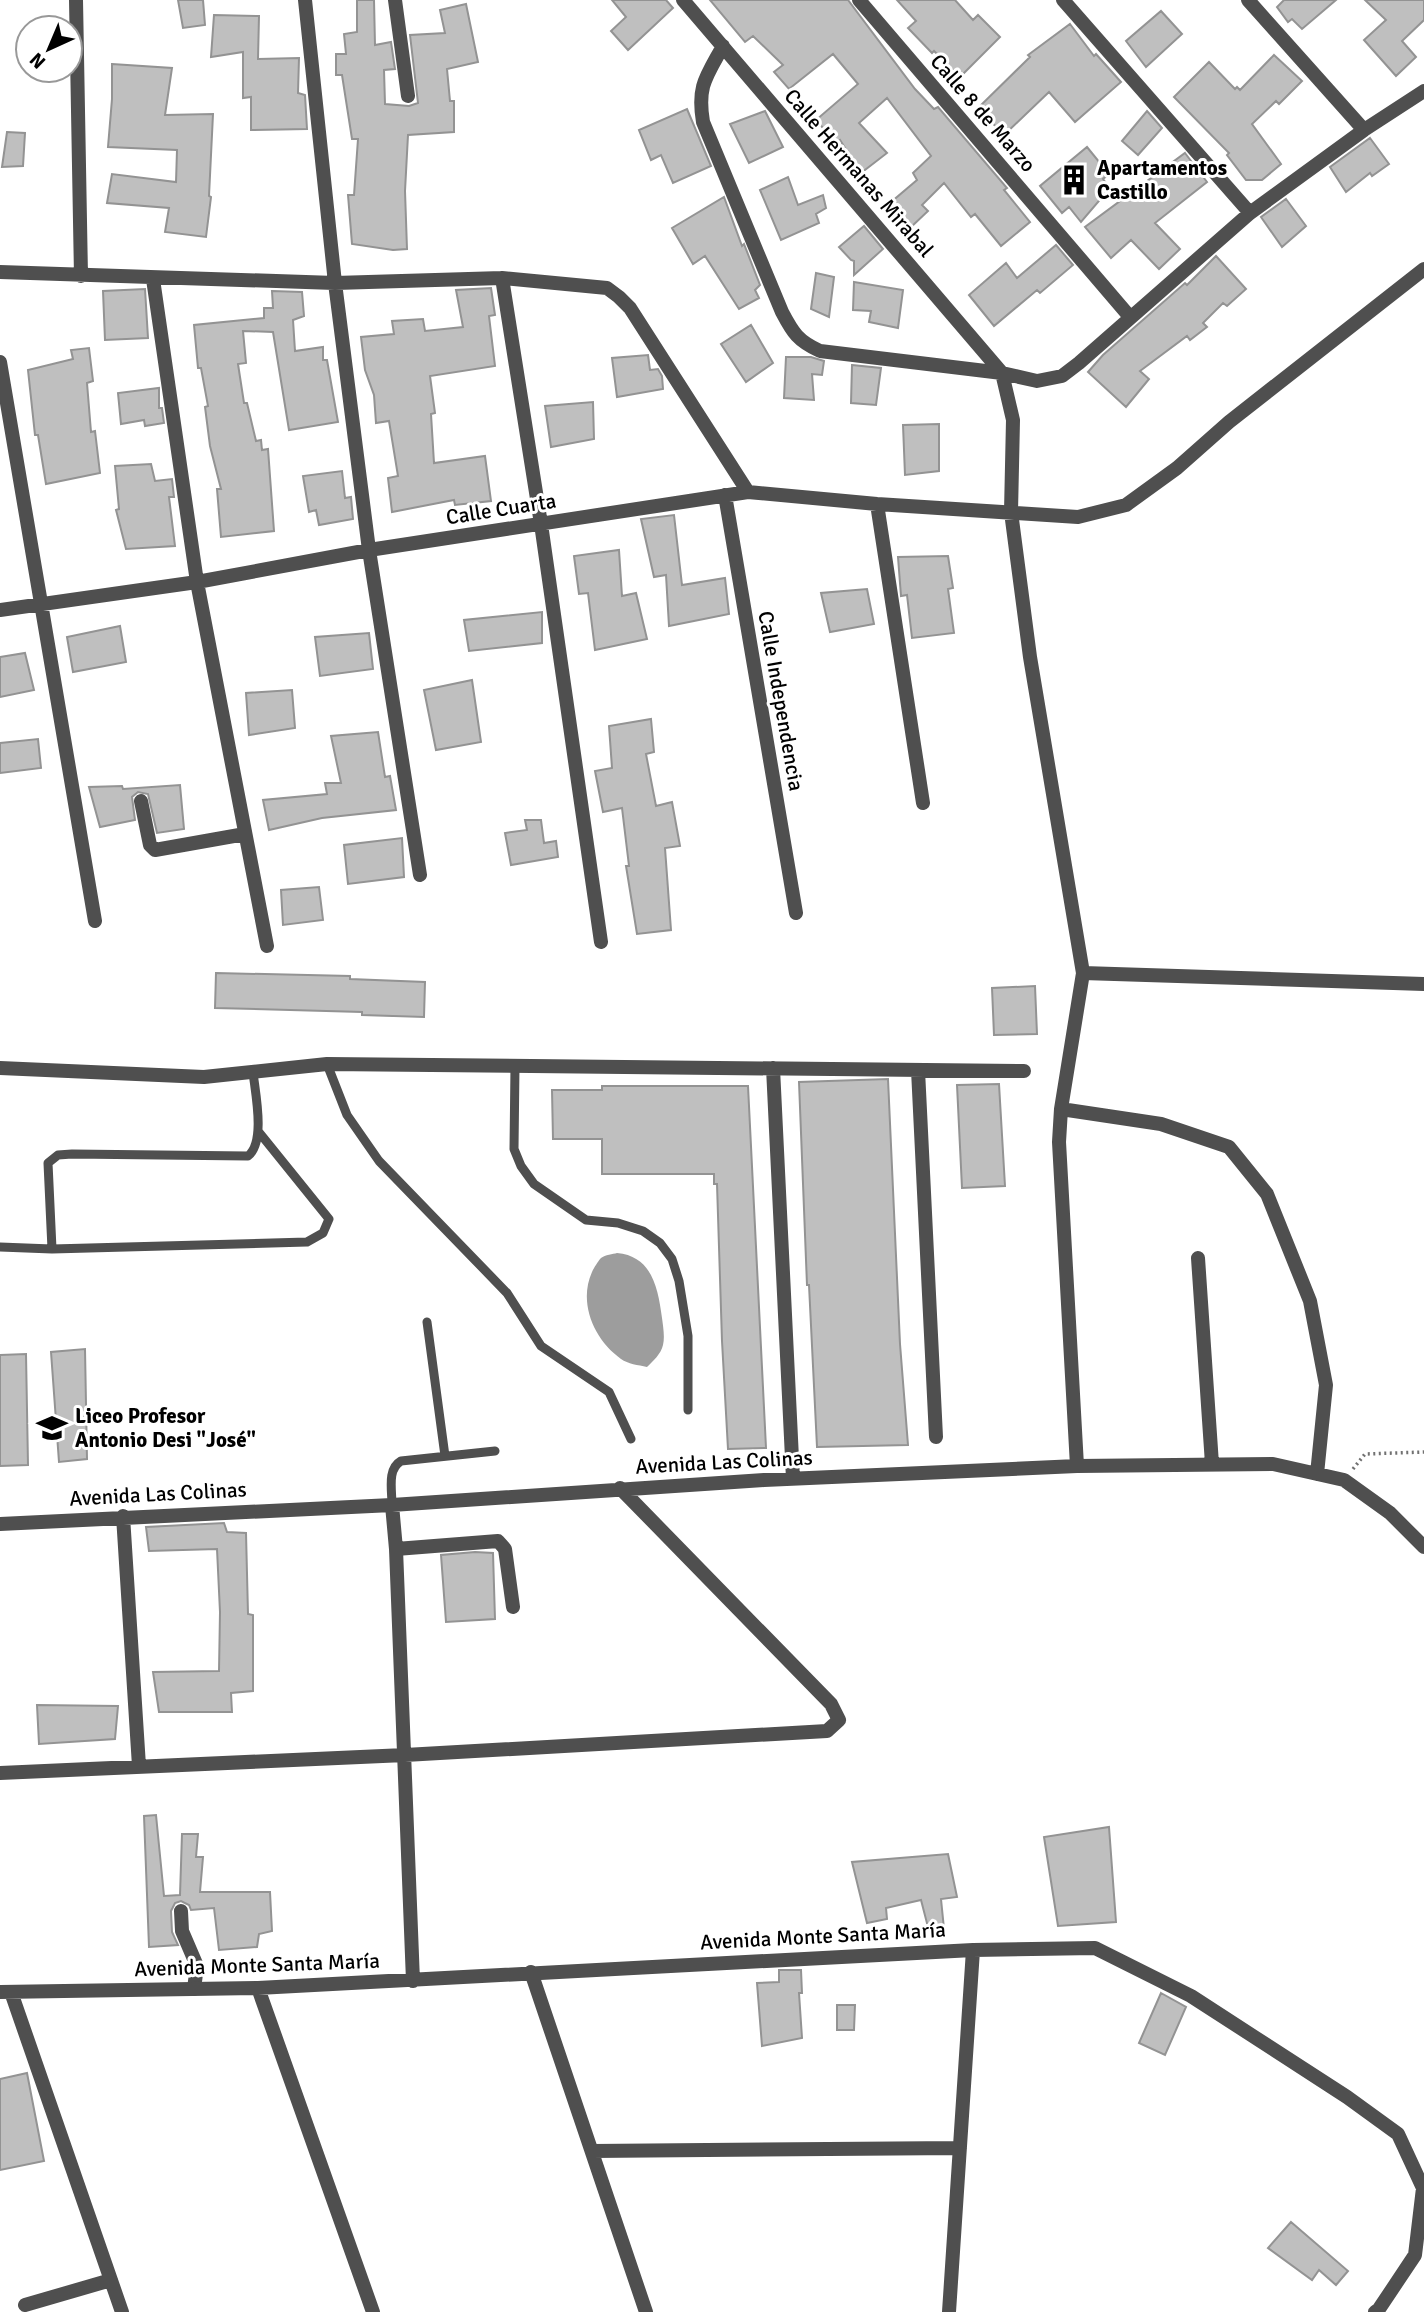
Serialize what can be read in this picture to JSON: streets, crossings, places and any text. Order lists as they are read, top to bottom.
{
  "streets": {
    "street": [
      "Calle 8 de Marzo",
      "Calle Hermanas Mirabal",
      "Calle Cuarta",
      "Calle Independencia",
      "Avenida Las Colinas",
      "Avenida Monte Santa María"
    ]
  },
  "crossings": [
    ["Calle Cuarta", "Calle Independencia"]
  ],
  "places": {
    "building": ["Apartamentos Castillo"],
    "school or university": ["Liceo Profesor Antonio Desi \"José\""]
  },
  "north": "bottom left"
}
